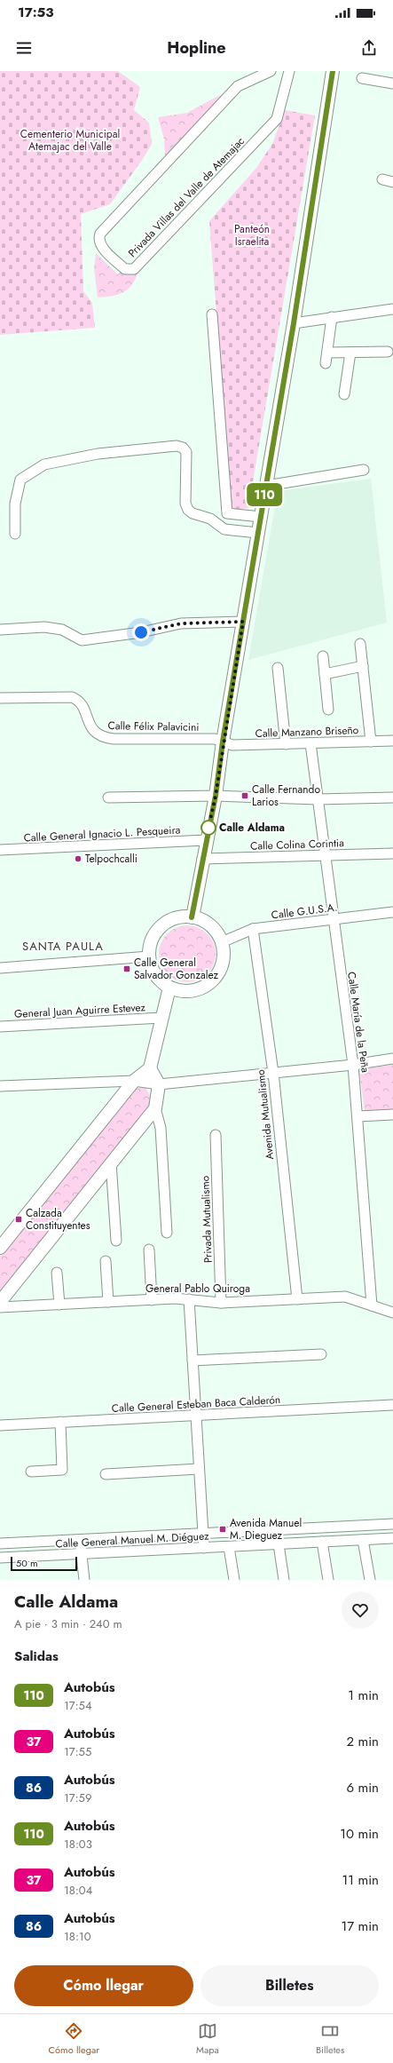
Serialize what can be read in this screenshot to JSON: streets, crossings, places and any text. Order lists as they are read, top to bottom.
{
  "streets": {
    "street": [
      "Privada Villas del Valle de Atemajac",
      "Calle Félix Palavicini",
      "Calle Manzano Briseño",
      "Calle General Ignacio L. Pesqueira",
      "Calle Colina Corintia",
      "Calle G.U.S.A.",
      "General Juan Aguirre Estevez",
      "Calle María de la Peña",
      "Avenida Mutualismo",
      "Privada Mutualismo",
      "General Pablo Quiroga",
      "Calle General Esteban Baca Calderón",
      "Calle General Manuel M. Diéguez"
    ]
  },
  "crossings": [
    ["Calle Félix Palavicini", "Calle Manzano Briseño"],
    ["Calle Manzano Briseño", "Calle María de la Peña"],
    ["Calle Colina Corintia", "Calle María de la Peña"],
    ["Calle G.U.S.A.", "Calle María de la Peña"],
    ["Calle G.U.S.A.", "Avenida Mutualismo"],
    ["Calle María de la Peña", "General Pablo Quiroga"],
    ["Avenida Mutualismo", "General Pablo Quiroga"],
    ["Privada Mutualismo", "General Pablo Quiroga"]
  ],
  "districts": ["SANTA PAULA"],
  "parks": ["Cementerio Municipal Atemajac del Valle", "Panteón Israelita"],
  "places": {
    "transit": [
      "Calle Fernando Larios",
      "Calle General Salvador Gonzalez",
      "Calzada Constituyentes",
      "Avenida Manuel M. Dieguez"
    ],
    "other": ["Calle Aldama", "Telpochcalli"]
  },
  "lines": ["bus line 110"],
  "scale_bar": "50 m",
  "page": {
    "status": "17:53",
    "header": "Hopline",
    "on_map": "110",
    "scale": "50 m",
    "heading": [
      ["Calle Aldama", "A pie · 3 min · 240 m"],
      "Salidas"
    ],
    "list": [
      {
        "mark": "110",
        "name": "Autobús",
        "note": "17:54",
        "value": "1 min"
      },
      {
        "mark": "37",
        "name": "Autobús",
        "note": "17:55",
        "value": "2 min"
      },
      {
        "mark": "86",
        "name": "Autobús",
        "note": "17:59",
        "value": "6 min"
      },
      {
        "mark": "110",
        "name": "Autobús",
        "note": "18:03",
        "value": "10 min"
      },
      {
        "mark": "37",
        "name": "Autobús",
        "note": "18:04",
        "value": "11 min"
      },
      {
        "mark": "86",
        "name": "Autobús",
        "note": "18:10",
        "value": "17 min"
      }
    ],
    "buttons": ["Cómo llegar", "Billetes"],
    "tabs": ["Cómo llegar", "Mapa", "Billetes"]
  }
}
